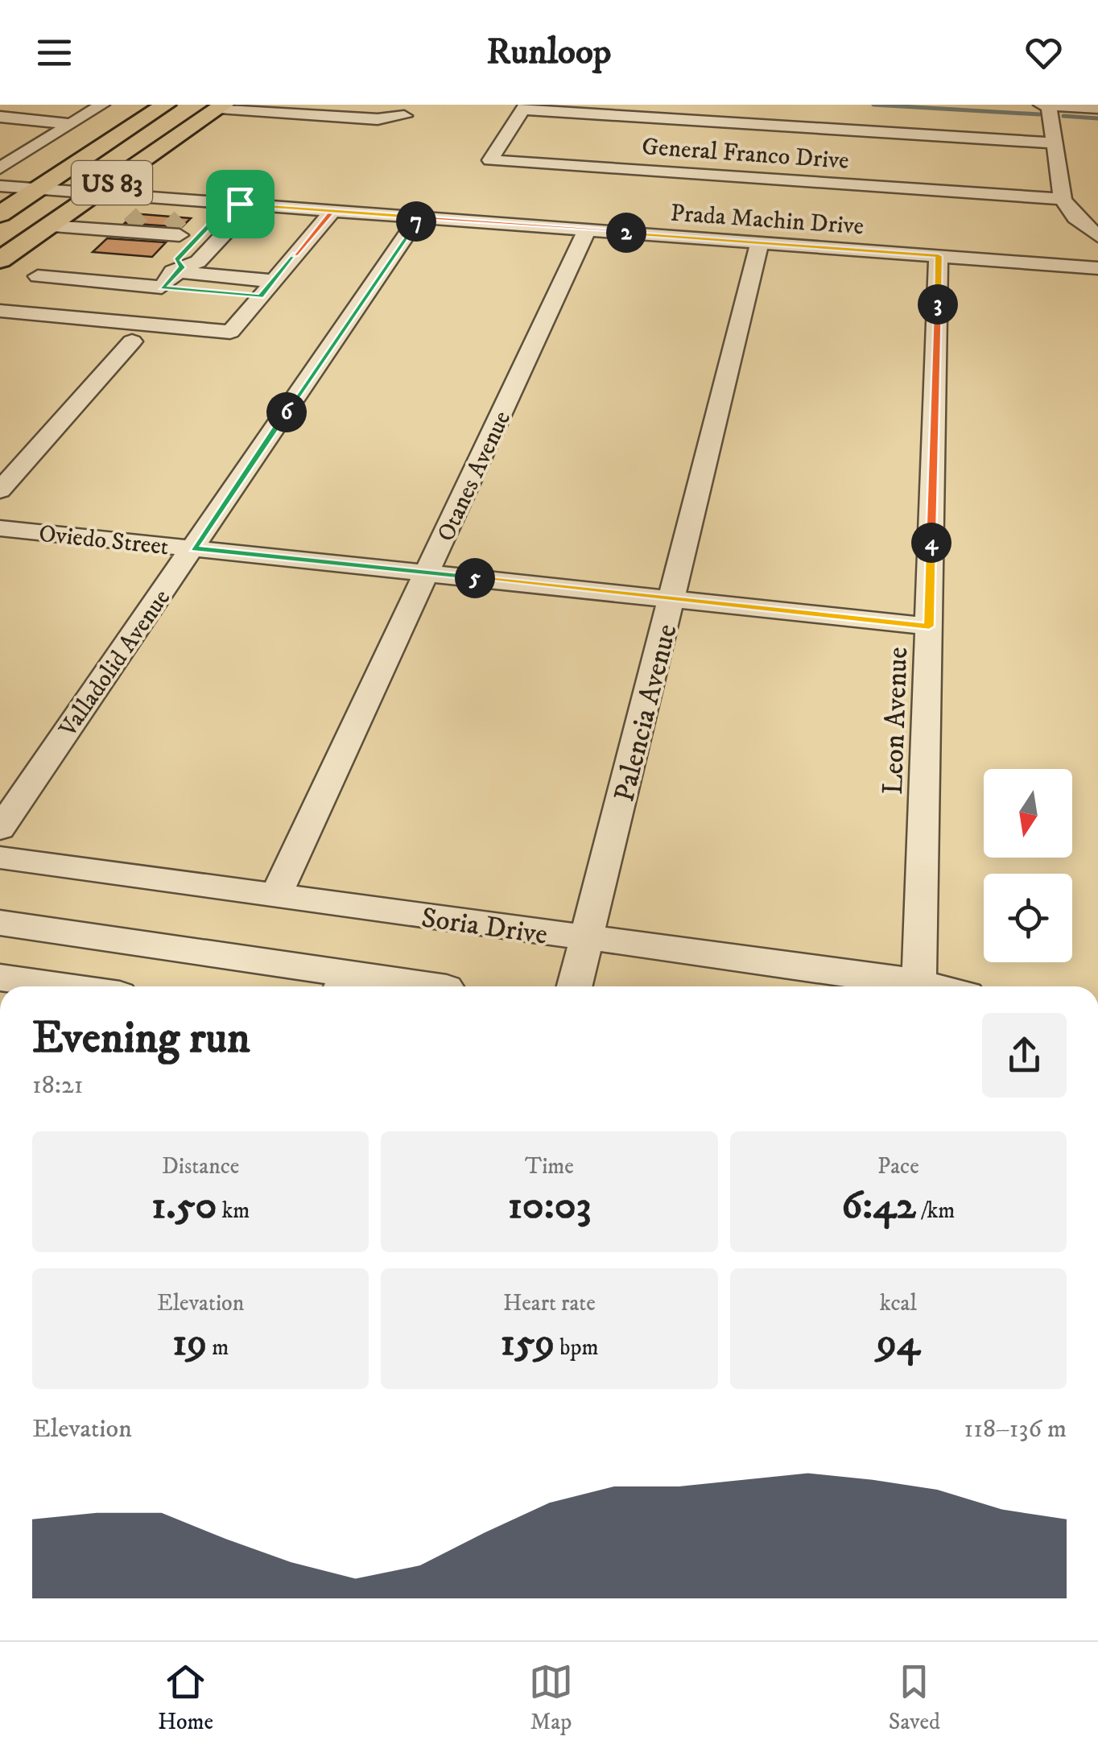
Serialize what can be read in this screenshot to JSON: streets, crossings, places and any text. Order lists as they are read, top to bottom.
{
  "streets": {
    "main road": ["US 83"],
    "street": [
      "General Franco Drive",
      "Prada Machin Drive",
      "Otanes Avenue",
      "Oviedo Street",
      "Valladolid Avenue",
      "Palencia Avenue",
      "Leon Avenue",
      "Soria Drive"
    ]
  },
  "crossings": [
    ["US 83", "Prada Machin Drive"],
    ["Prada Machin Drive", "Otanes Avenue"],
    ["Prada Machin Drive", "Valladolid Avenue"],
    ["Prada Machin Drive", "Palencia Avenue"],
    ["Prada Machin Drive", "Leon Avenue"],
    ["Otanes Avenue", "Oviedo Street"],
    ["Otanes Avenue", "Soria Drive"],
    ["Oviedo Street", "Valladolid Avenue"],
    ["Oviedo Street", "Palencia Avenue"],
    ["Oviedo Street", "Leon Avenue"],
    ["Palencia Avenue", "Soria Drive"]
  ],
  "north": "bottom",
  "page": {
    "header": "Runloop",
    "pins": [
      "7",
      "2",
      "3",
      "6",
      "4",
      "5"
    ],
    "heading": ["Evening run", "18:21"],
    "stats": [
      ["Distance", "1.50 km"],
      ["Time", "10:03"],
      ["Pace", "6:42 /km"],
      ["Elevation", "19 m"],
      ["Heart rate", "159 bpm"],
      ["kcal", "94"]
    ],
    "chart": ["Elevation", "118–136 m"],
    "tabs": ["Home", "Map", "Saved"]
  }
}
